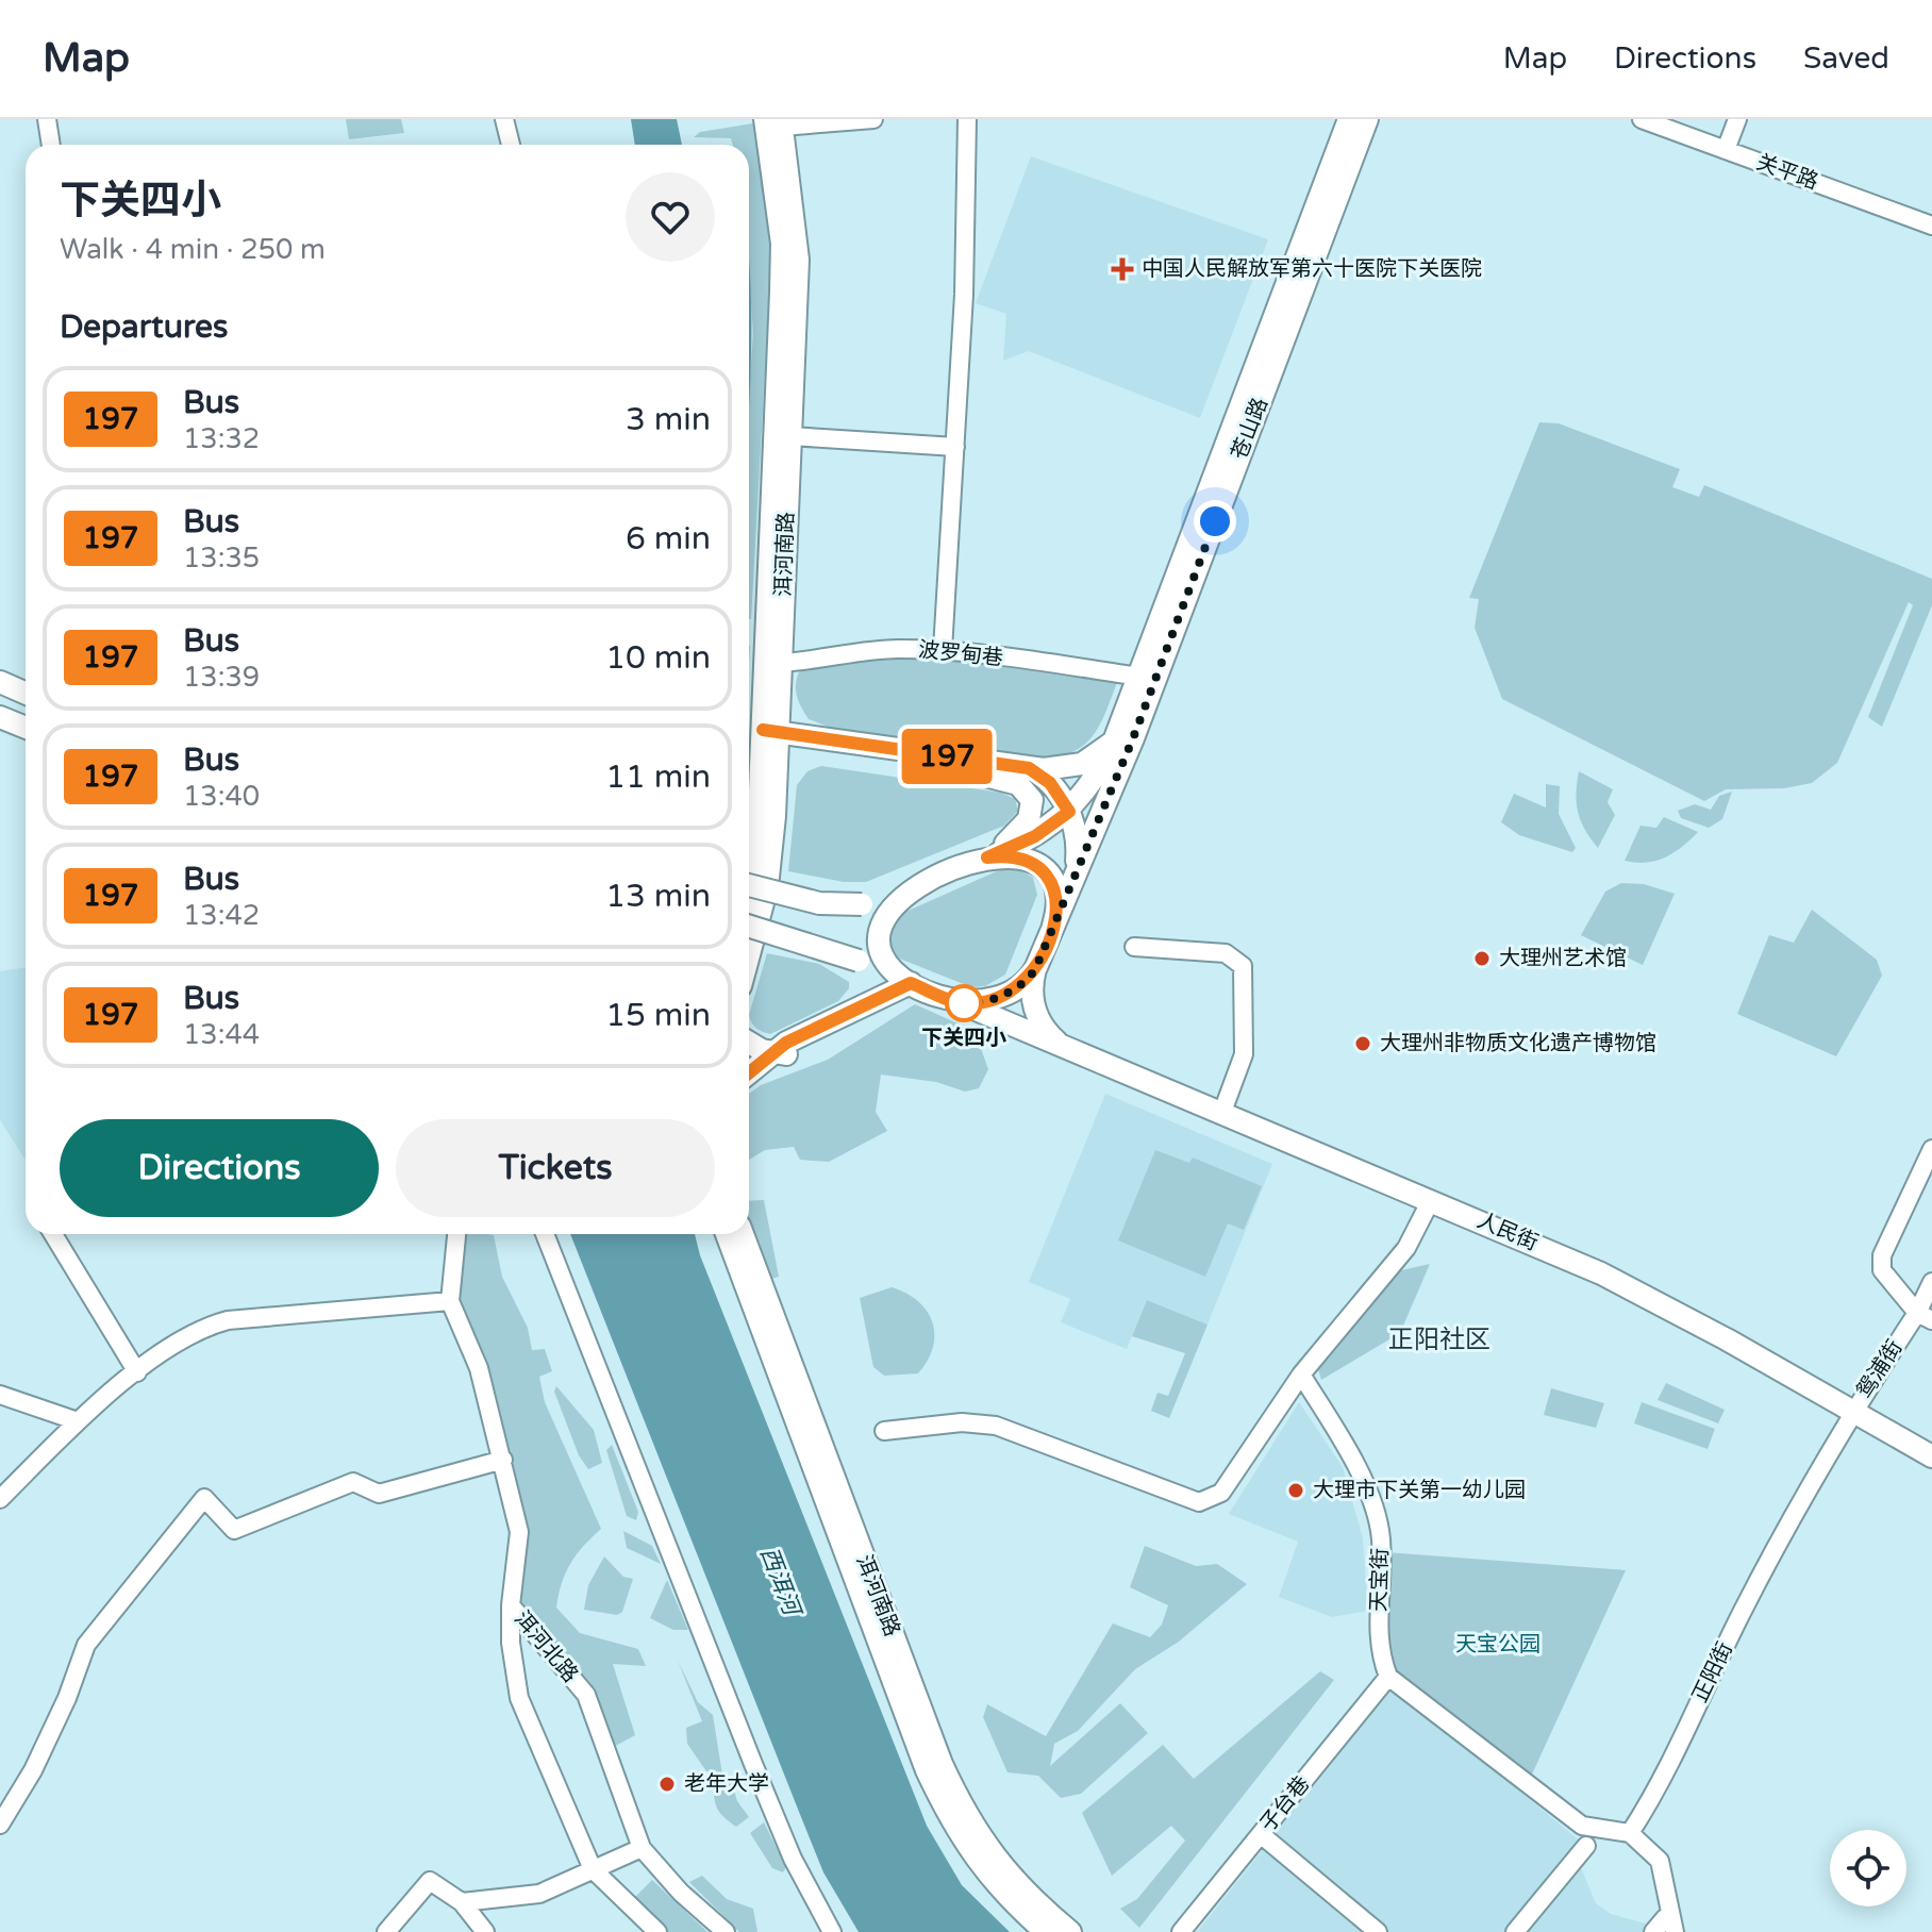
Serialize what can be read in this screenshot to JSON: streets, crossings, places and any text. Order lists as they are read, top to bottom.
{
  "streets": {
    "main road": ["苍山路", "洱河南路", "人民街"],
    "street": [
      "关平路",
      "波罗甸巷",
      "鸳浦街",
      "天宝街",
      "洱河北路",
      "正阳街",
      "子台巷"
    ]
  },
  "crossings": [
    ["苍山路", "波罗甸巷"],
    ["苍山路", "人民街"],
    ["洱河南路", "波罗甸巷"],
    ["人民街", "鸳浦街"],
    ["人民街", "正阳街"],
    ["鸳浦街", "正阳街"],
    ["天宝街", "子台巷"]
  ],
  "districts": ["正阳社区"],
  "water": ["西洱河"],
  "parks": ["天宝公园"],
  "places": {
    "health": ["中国人民解放军第六十医院下关医院"],
    "other": [
      "大理州艺术馆",
      "下关四小",
      "大理州非物质文化遗产博物馆",
      "大理市下关第一幼儿园",
      "老年大学"
    ]
  },
  "lines": ["bus line 197"],
  "page": {
    "header": "Map",
    "nav": ["Map", "Directions", "Saved"],
    "on_map": "197",
    "heading": [
      ["下关四小", "Walk · 4 min · 250 m"],
      "Departures"
    ],
    "list": [
      {
        "mark": "197",
        "name": "Bus",
        "note": "13:32",
        "value": "3 min"
      },
      {
        "mark": "197",
        "name": "Bus",
        "note": "13:35",
        "value": "6 min"
      },
      {
        "mark": "197",
        "name": "Bus",
        "note": "13:39",
        "value": "10 min"
      },
      {
        "mark": "197",
        "name": "Bus",
        "note": "13:40",
        "value": "11 min"
      },
      {
        "mark": "197",
        "name": "Bus",
        "note": "13:42",
        "value": "13 min"
      },
      {
        "mark": "197",
        "name": "Bus",
        "note": "13:44",
        "value": "15 min"
      }
    ],
    "buttons": ["Directions", "Tickets"]
  }
}
